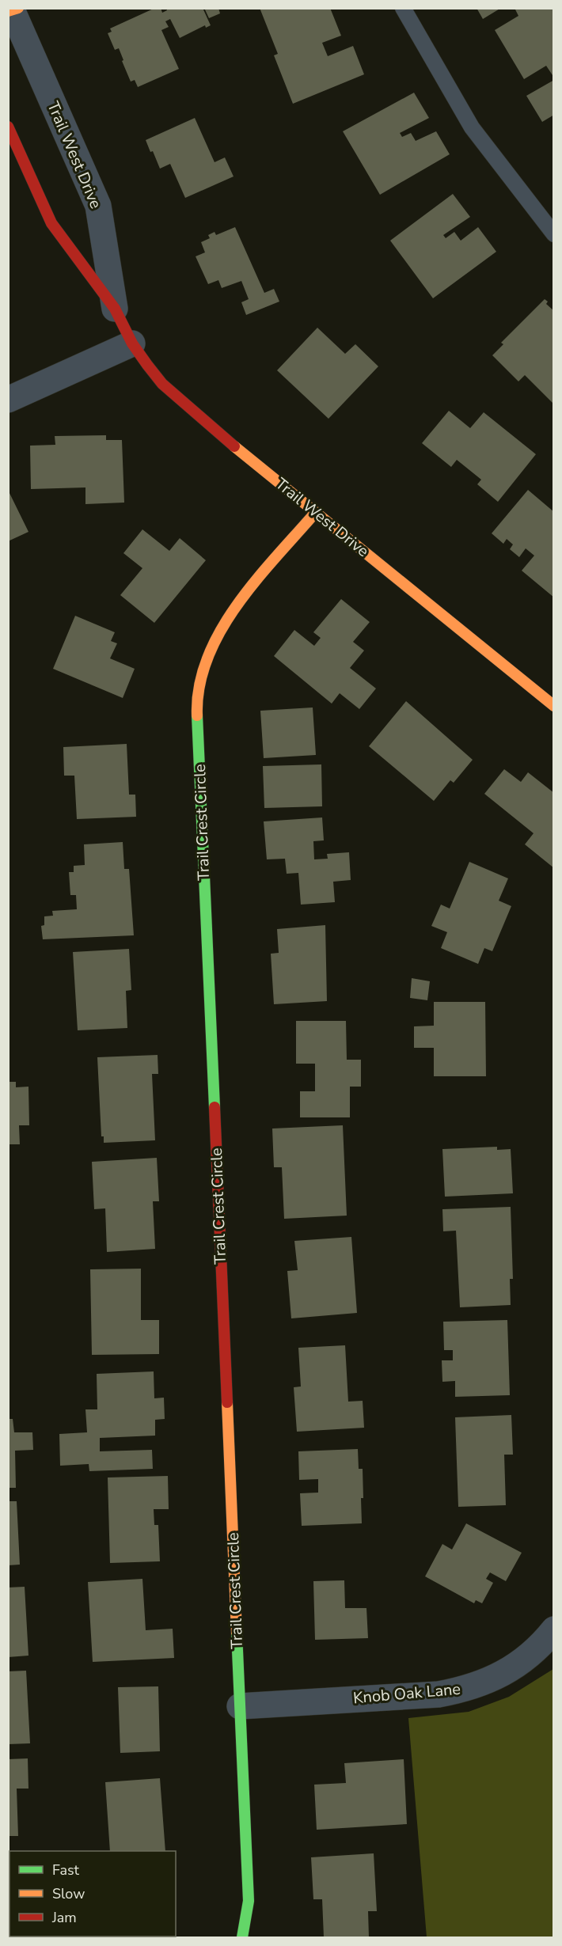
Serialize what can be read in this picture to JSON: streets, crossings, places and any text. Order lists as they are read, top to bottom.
{
  "streets": {
    "street": ["Trail West Drive", "Trail Crest Circle", "Knob Oak Lane"]
  },
  "crossings": [
    ["Trail West Drive", "Trail Crest Circle"],
    ["Trail Crest Circle", "Knob Oak Lane"]
  ],
  "legend": ["Fast", "Slow", "Jam"]
}
